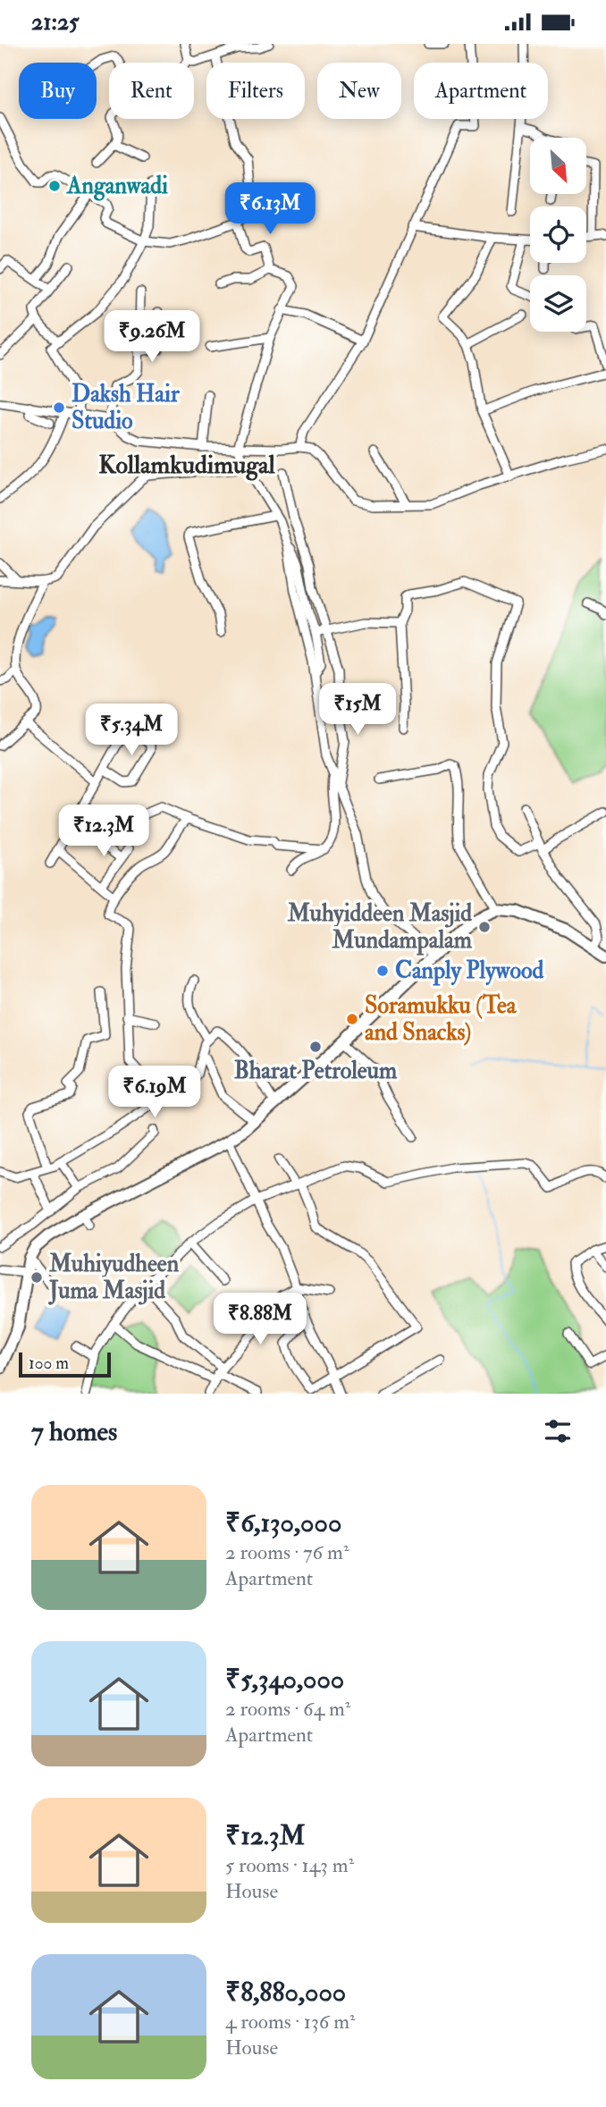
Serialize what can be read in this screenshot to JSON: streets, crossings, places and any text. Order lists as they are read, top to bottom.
{
  "districts": ["Kollamkudimugal"],
  "places": [
    "Anganwadi",
    "Daksh Hair Studio",
    "Muhyiddeen Masjid Mundampalam",
    "Canply Plywood",
    "Soramukku (Tea and Snacks)",
    "Bharat Petroleum",
    "Muhiyudheen Juma Masjid"
  ],
  "scale_bar": "100 m",
  "north": "bottom right",
  "page": {
    "status": "21:25",
    "chip": [
      "Buy",
      "Rent",
      "Filters",
      "New",
      "Apartment"
    ],
    "price": [
      "₹6.13M",
      "₹9.26M",
      "₹15M",
      "₹5.34M",
      "₹12.3M",
      "₹6.19M",
      "₹8.88M"
    ],
    "scale": "100 m",
    "heading": "7 homes",
    "list": [
      {
        "name": "₹6,130,000",
        "note": "2 rooms · 76 m² · Apartment"
      },
      {
        "name": "₹5,340,000",
        "note": "2 rooms · 64 m² · Apartment"
      },
      {
        "name": "₹12.3M",
        "note": "5 rooms · 143 m² · House"
      },
      {
        "name": "₹8,880,000",
        "note": "4 rooms · 136 m² · House"
      }
    ]
  }
}
